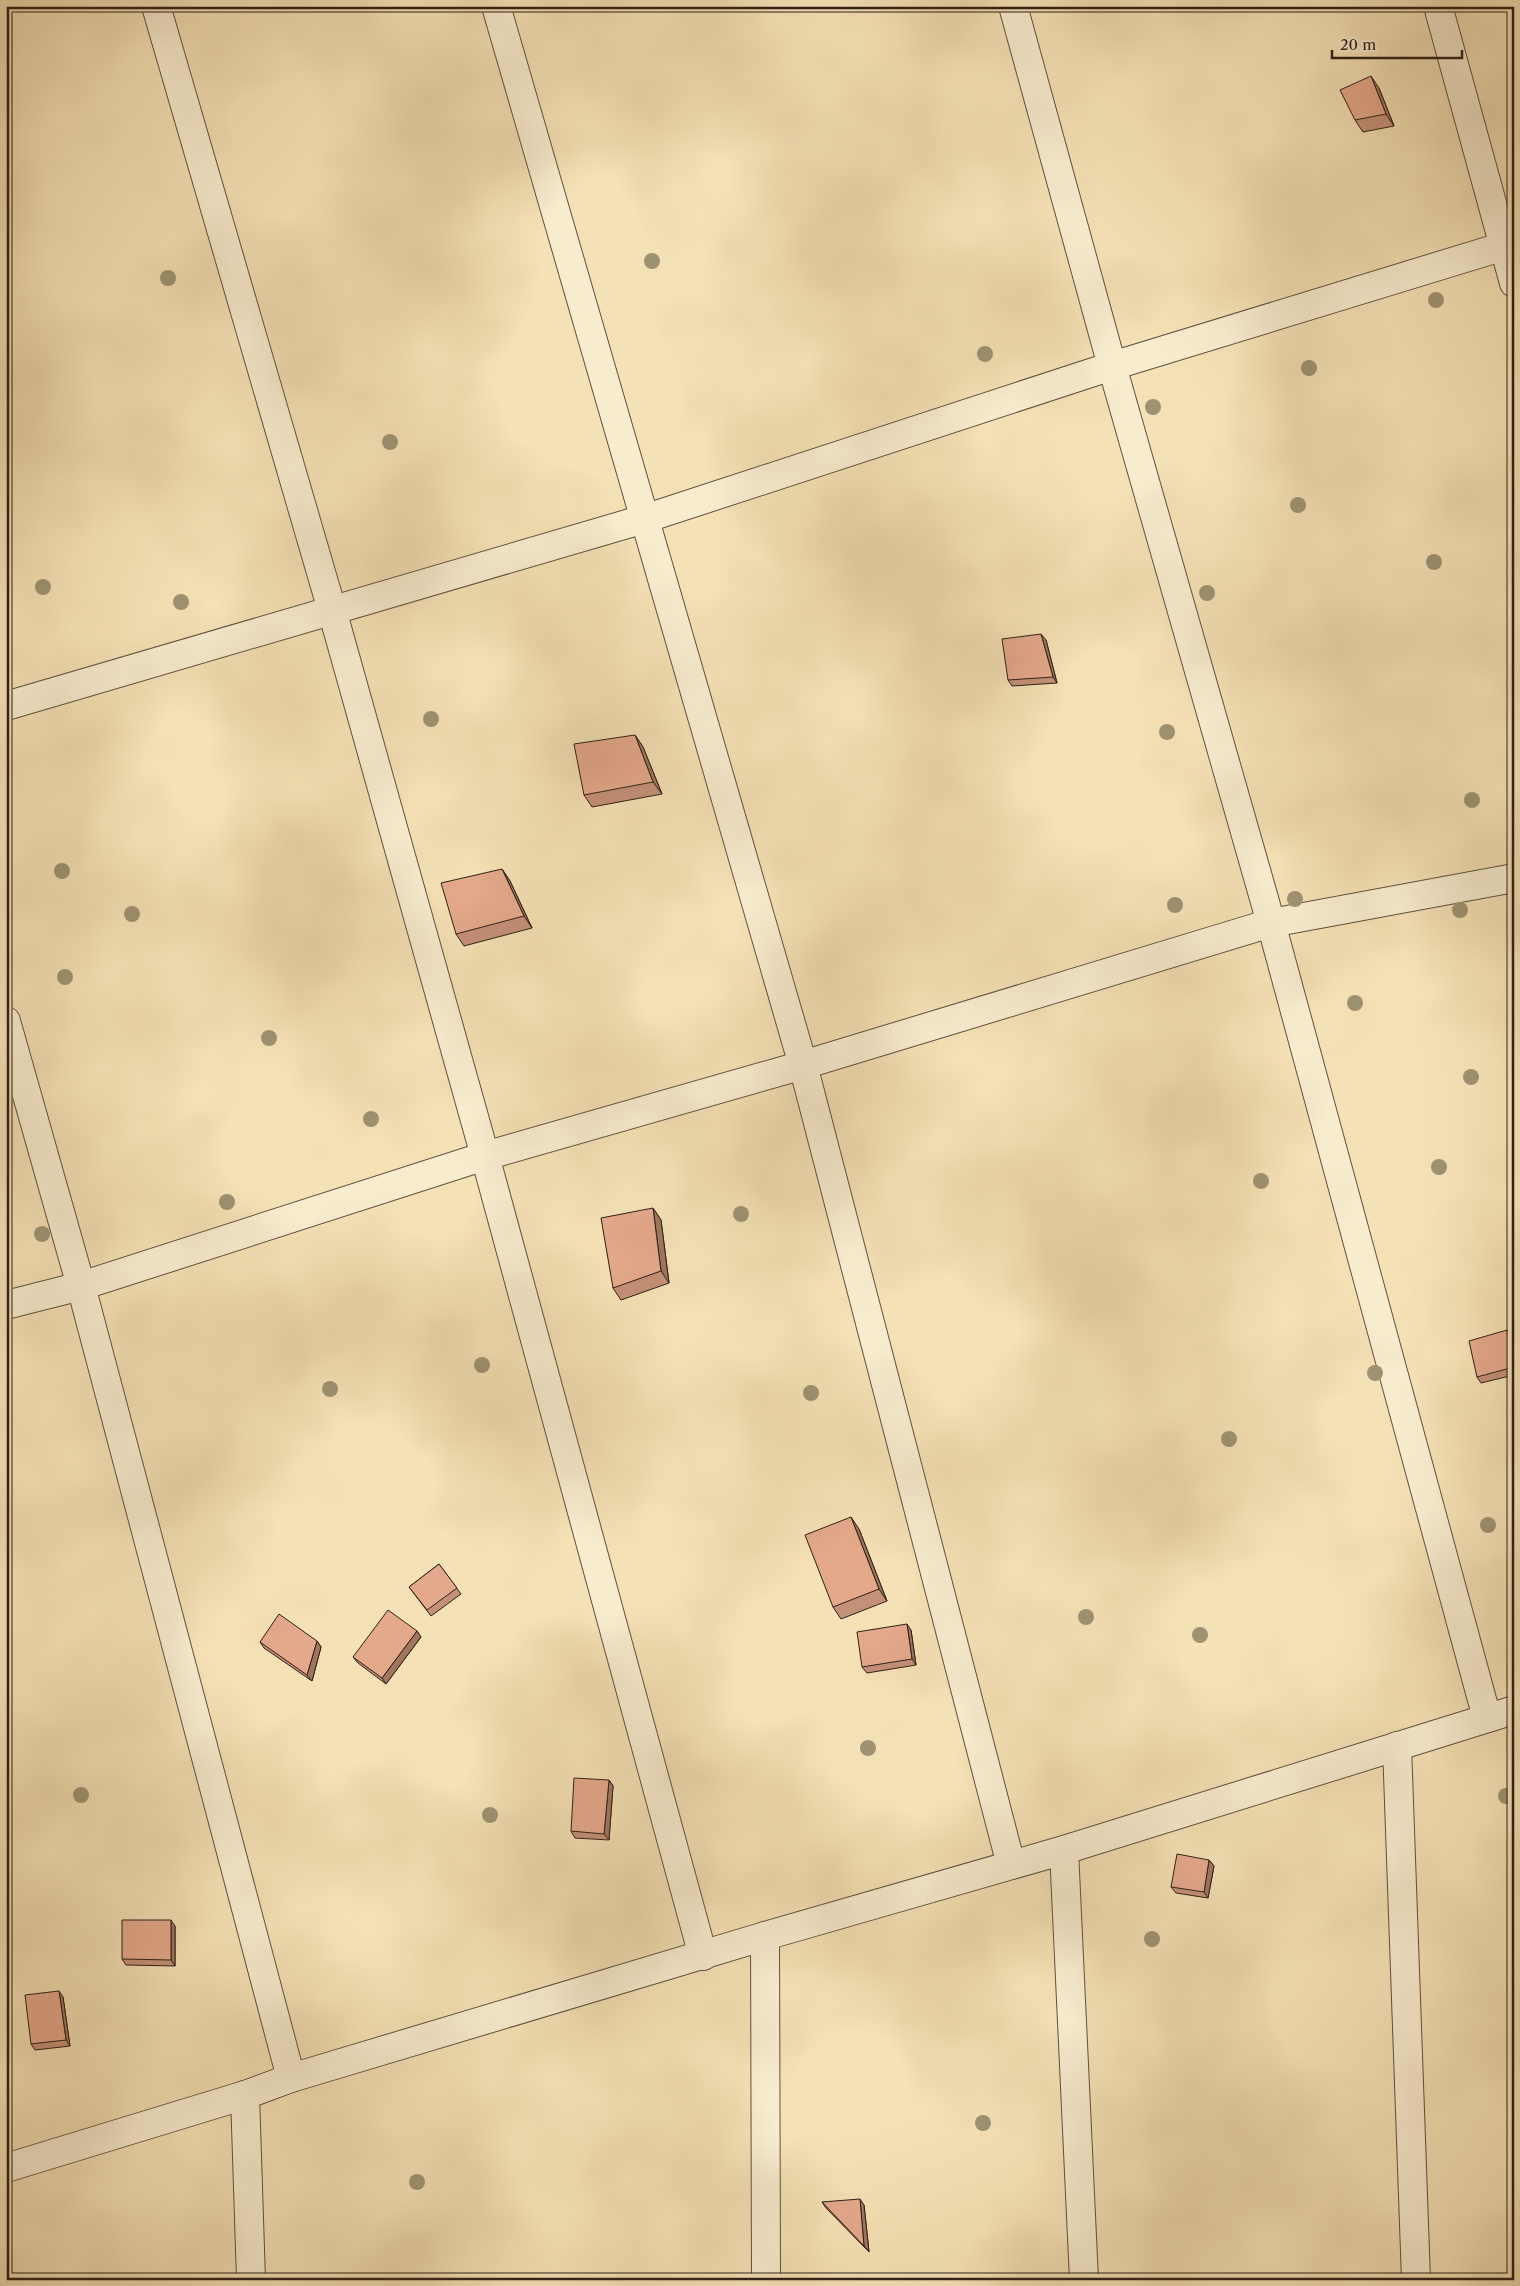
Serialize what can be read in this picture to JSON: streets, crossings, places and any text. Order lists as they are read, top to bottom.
{
  "scale_bar": "20 m"
}
